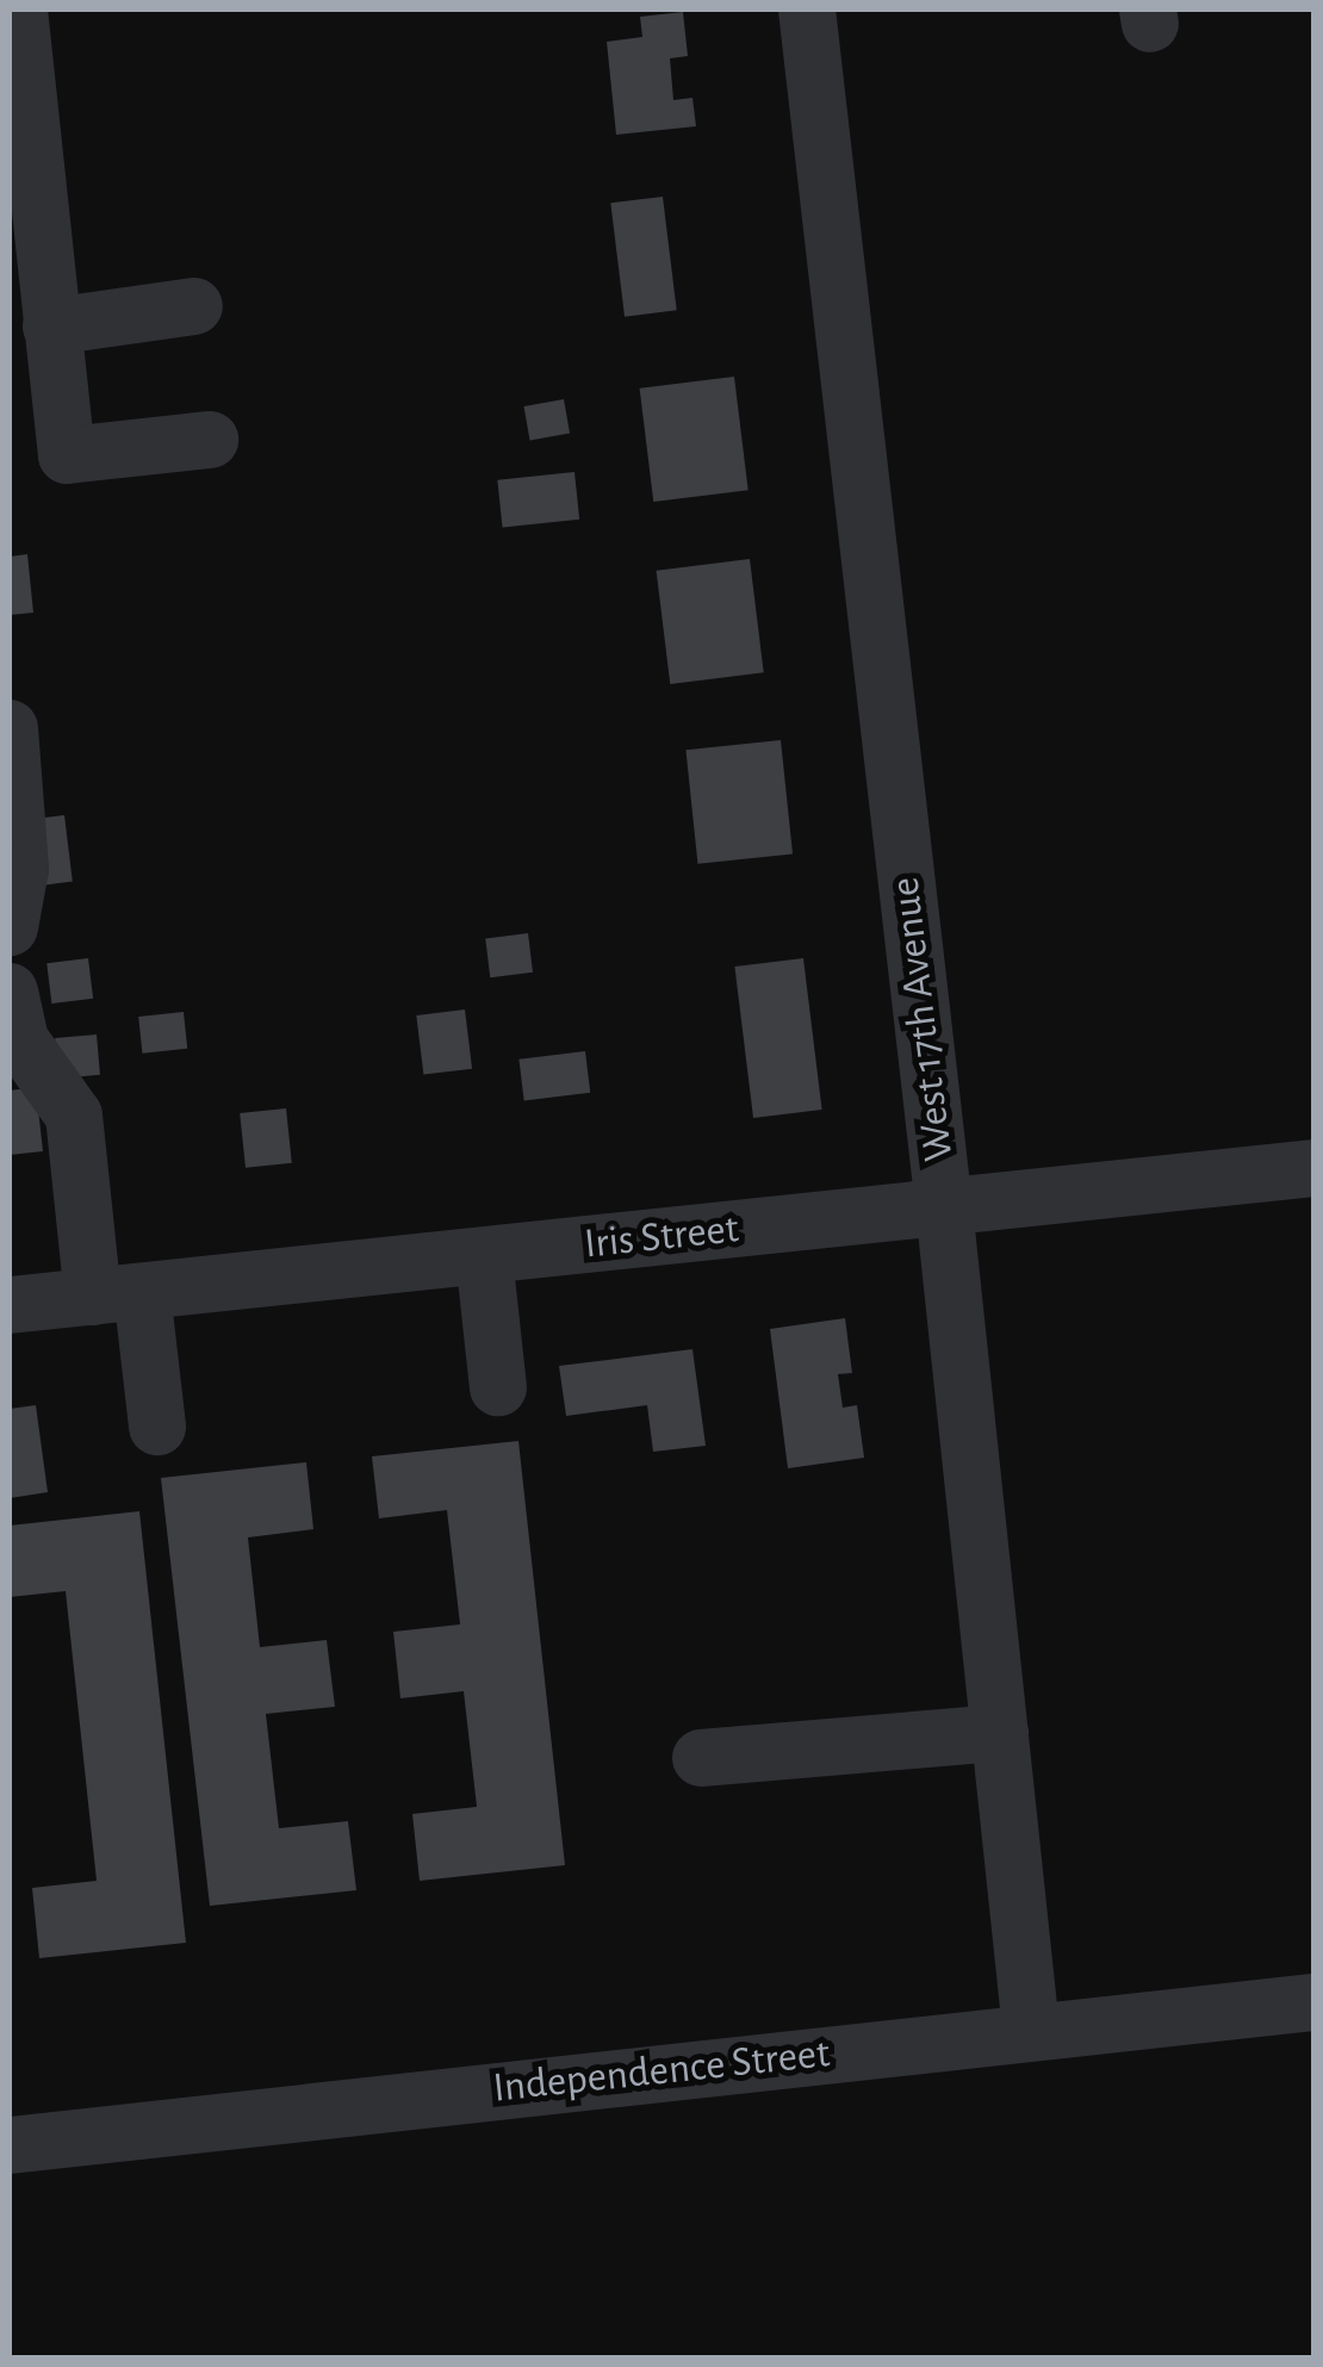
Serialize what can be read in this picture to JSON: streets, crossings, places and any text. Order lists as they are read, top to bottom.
{
  "streets": {
    "street": ["West 17th Avenue", "Iris Street", "Independence Street"]
  },
  "crossings": [
    ["West 17th Avenue", "Iris Street"],
    ["West 17th Avenue", "Independence Street"]
  ]
}
